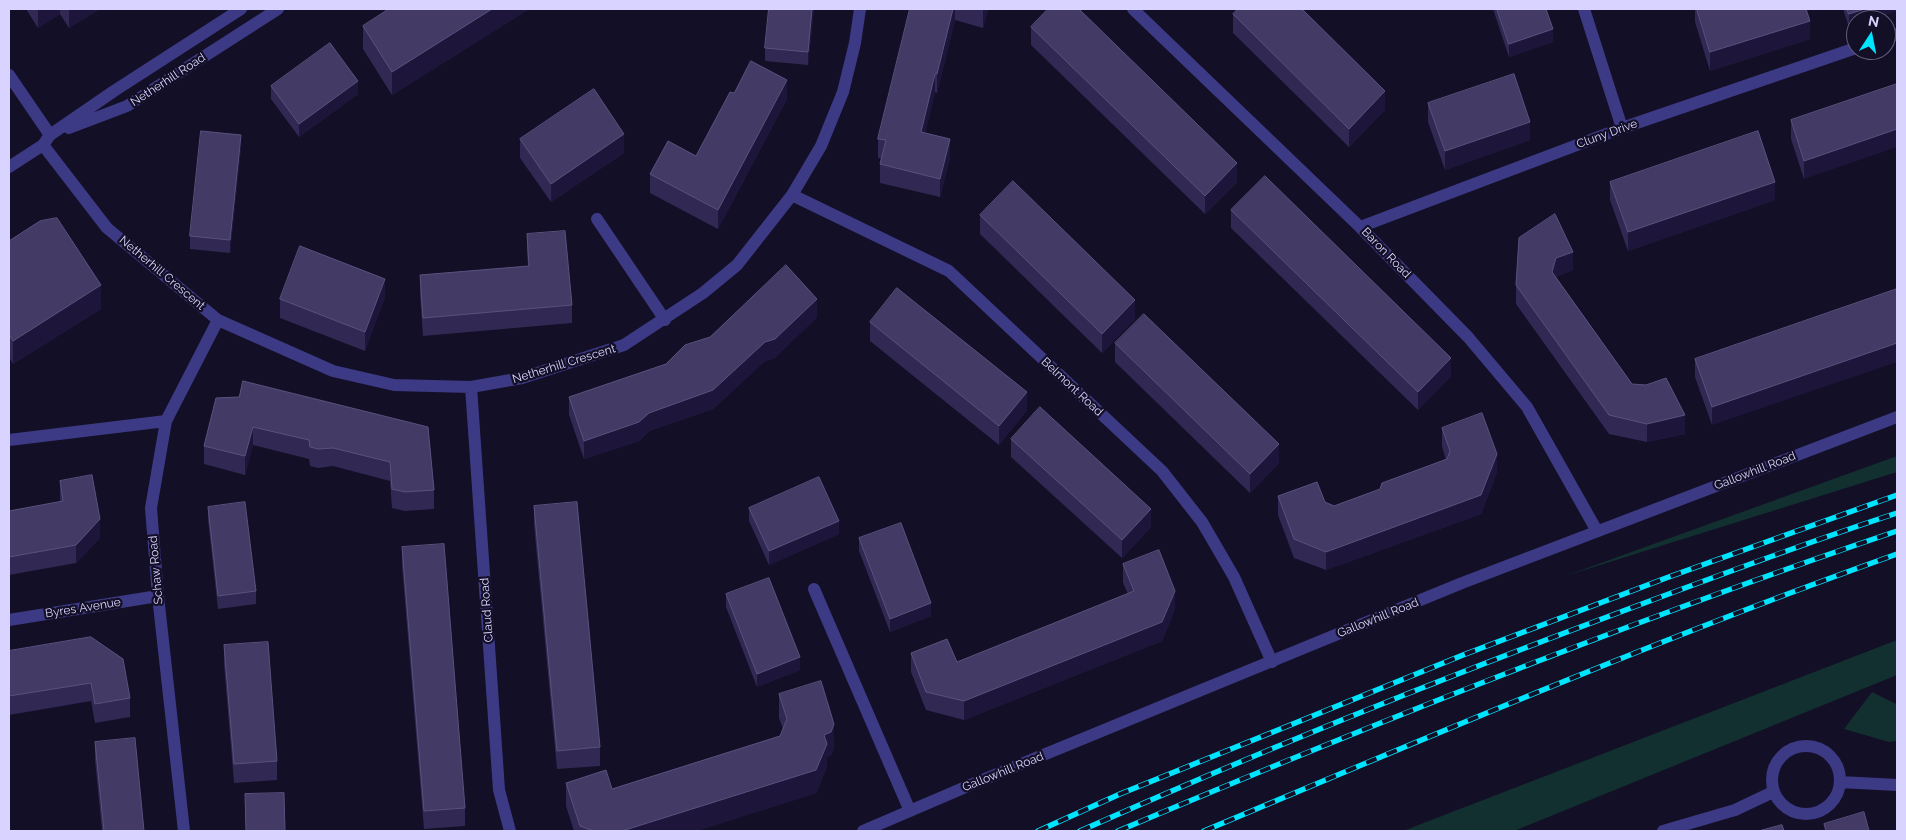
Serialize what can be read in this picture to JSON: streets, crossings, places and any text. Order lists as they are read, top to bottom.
{
  "streets": {
    "street": [
      "Netherhill Road",
      "Cluny Drive",
      "Baron Road",
      "Netherhill Crescent",
      "Belmont Road",
      "Gallowhill Road",
      "Schaw Road",
      "Byres Avenue",
      "Claud Road"
    ]
  },
  "crossings": [
    ["Netherhill Road", "Netherhill Crescent"],
    ["Cluny Drive", "Baron Road"],
    ["Baron Road", "Gallowhill Road"],
    ["Netherhill Crescent", "Belmont Road"],
    ["Netherhill Crescent", "Schaw Road"],
    ["Netherhill Crescent", "Claud Road"],
    ["Belmont Road", "Gallowhill Road"],
    ["Schaw Road", "Byres Avenue"]
  ],
  "north": "top"
}
